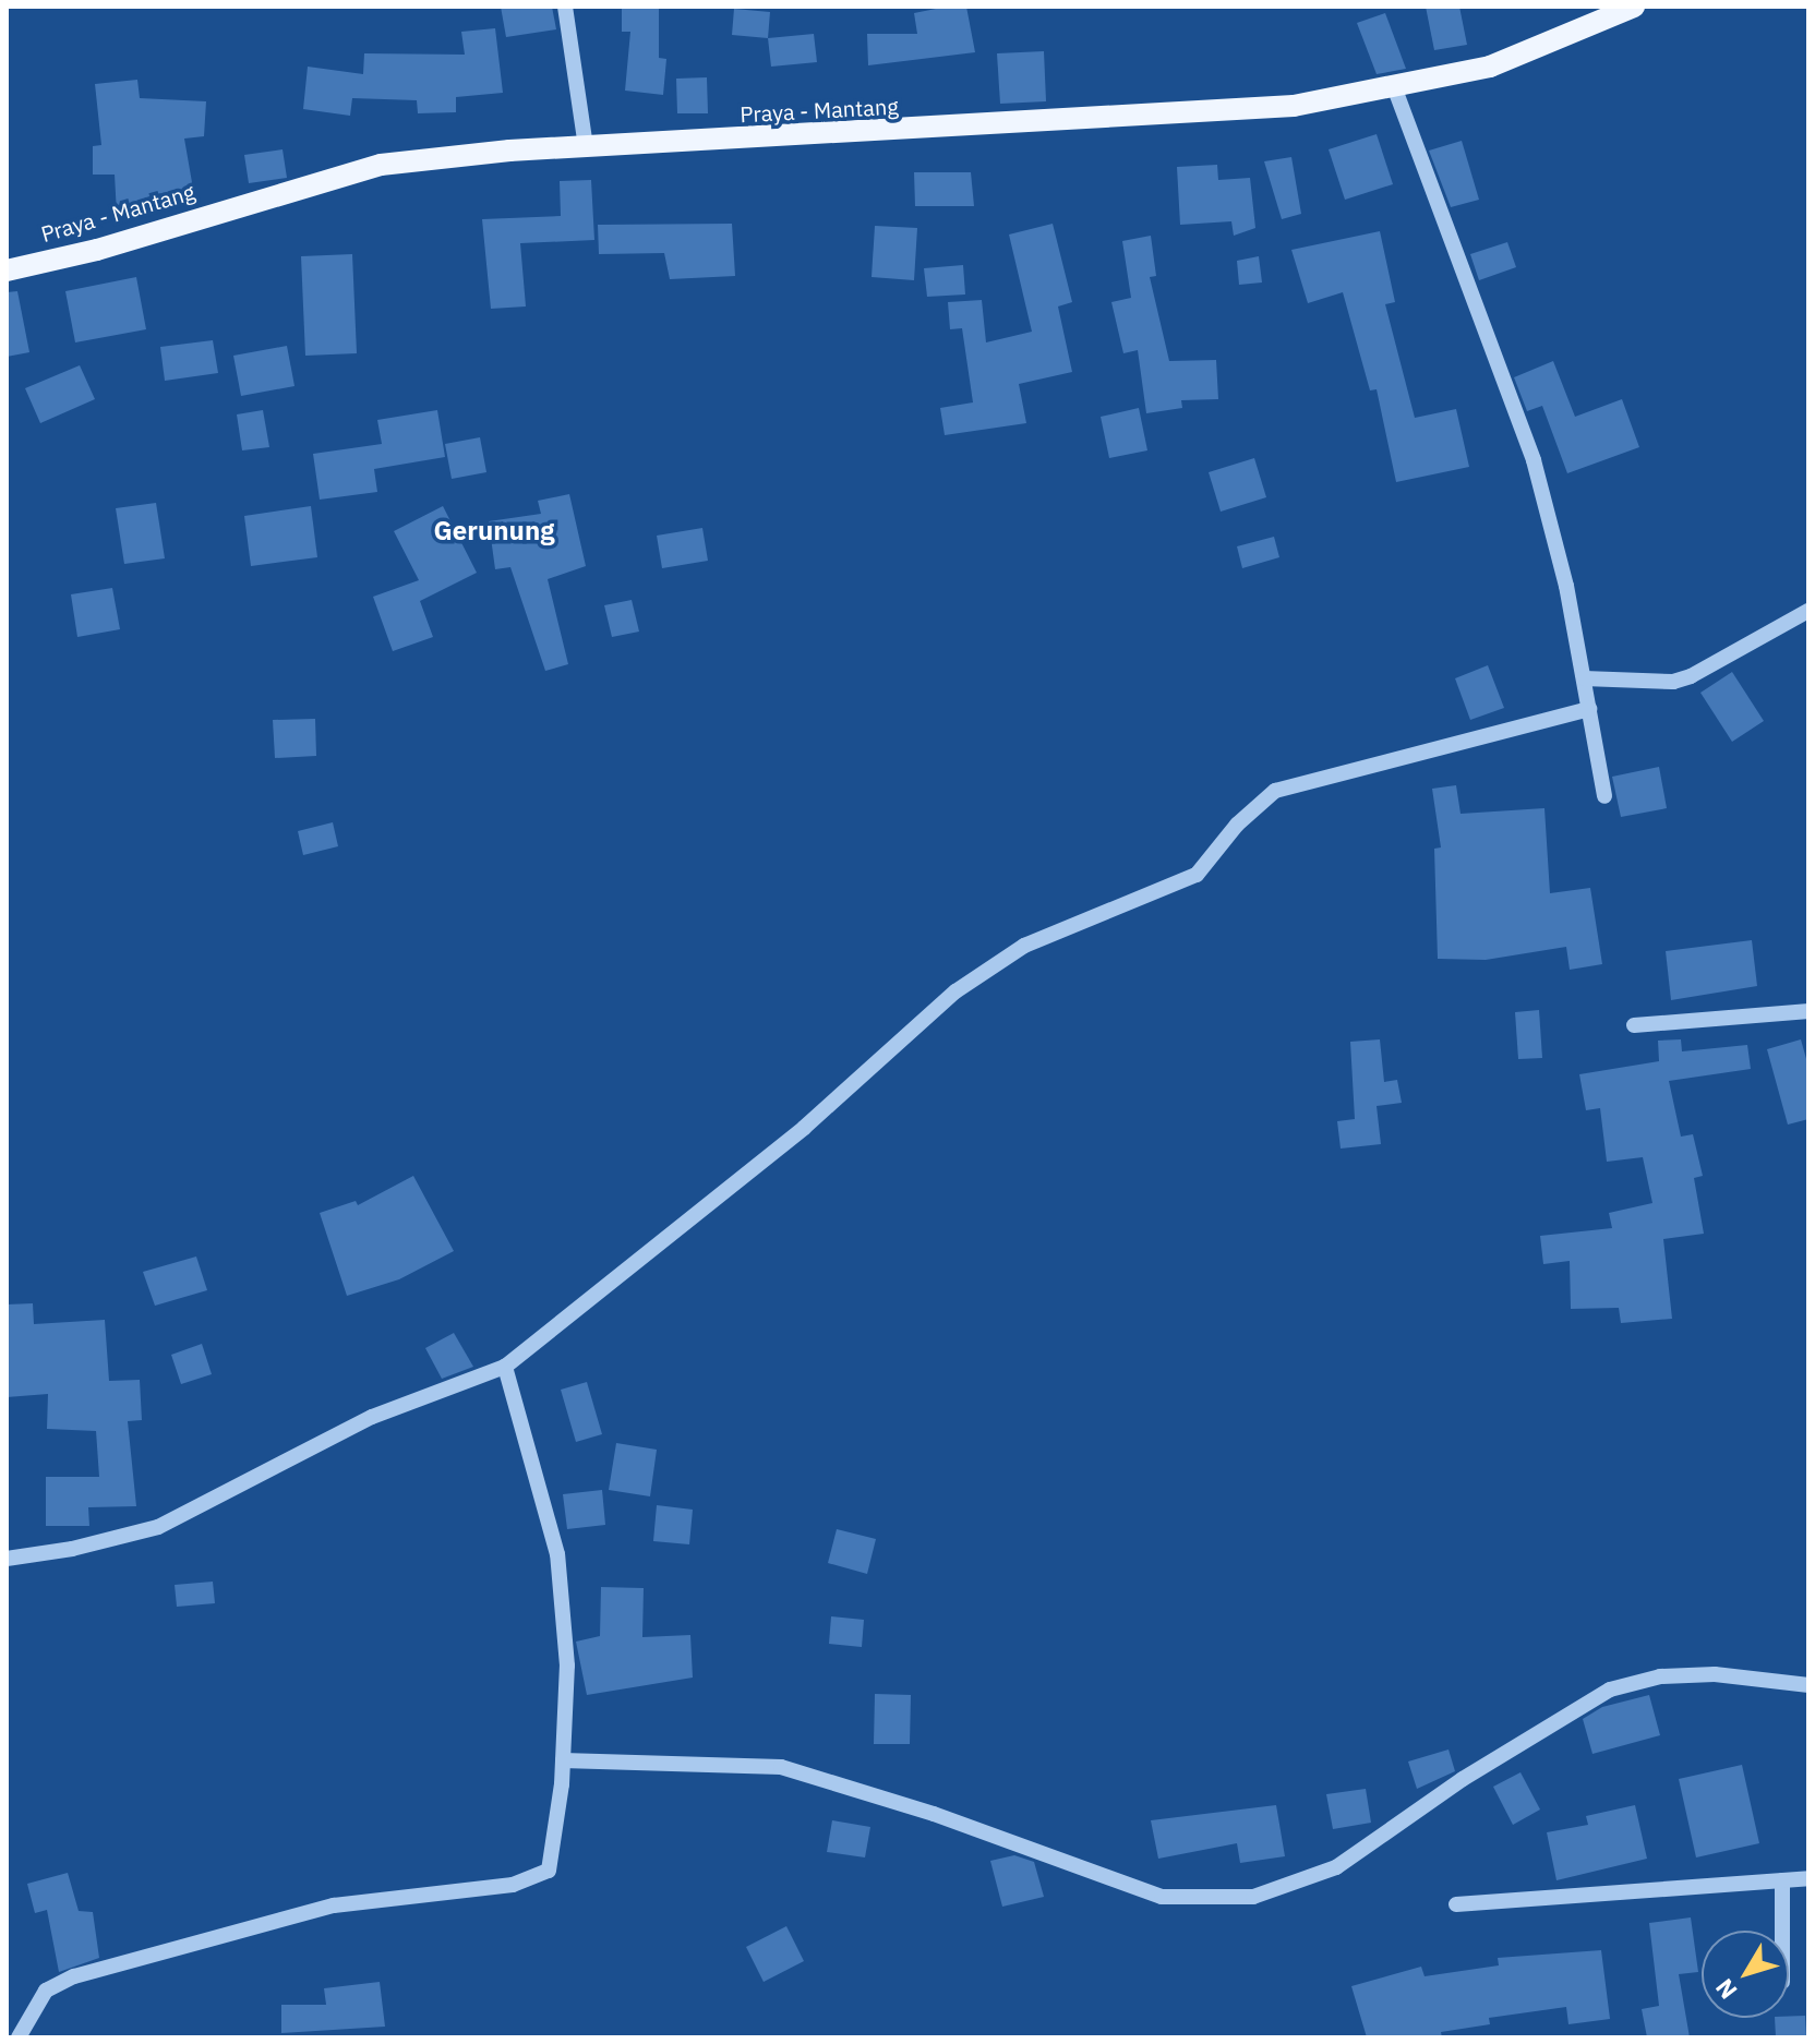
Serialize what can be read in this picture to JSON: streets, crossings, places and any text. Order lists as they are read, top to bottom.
{
  "streets": {
    "main road": ["Praya - Mantang"]
  },
  "districts": ["Gerunung"],
  "north": "bottom left"
}
